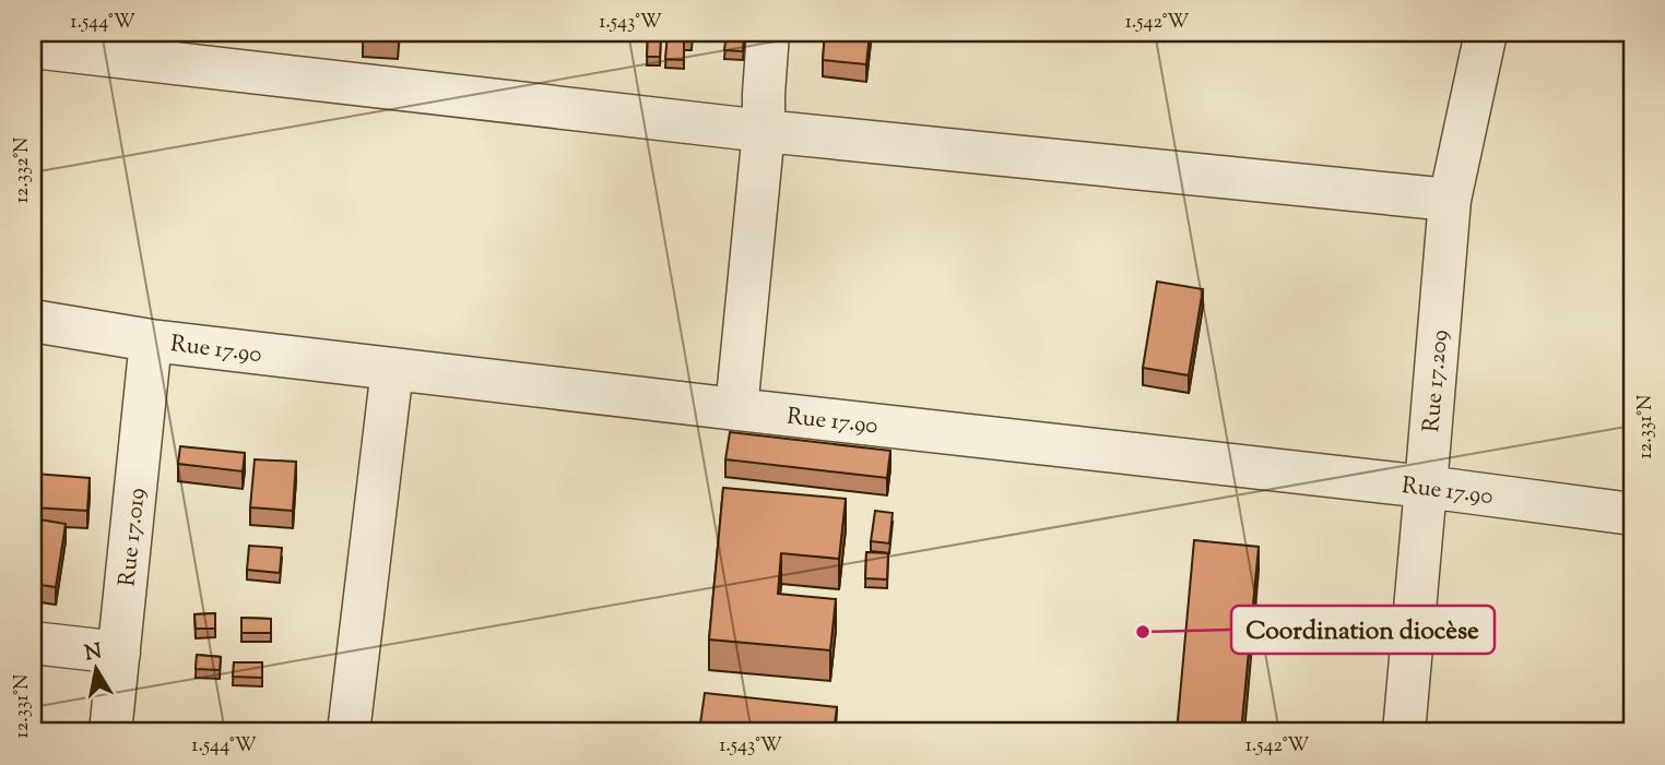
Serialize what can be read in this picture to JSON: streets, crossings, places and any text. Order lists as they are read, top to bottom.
{
  "streets": {
    "street": ["Rue 17.90", "Rue 17.209", "Rue 17.019"]
  },
  "crossings": [
    ["Rue 17.90", "Rue 17.209"],
    ["Rue 17.90", "Rue 17.019"]
  ],
  "places": ["Coordination diocèse"],
  "north": "top",
  "coordinates": [
    "1.544°W",
    "1.543°W",
    "1.542°W",
    "12.332°N",
    "12.331°N"
  ]
}
